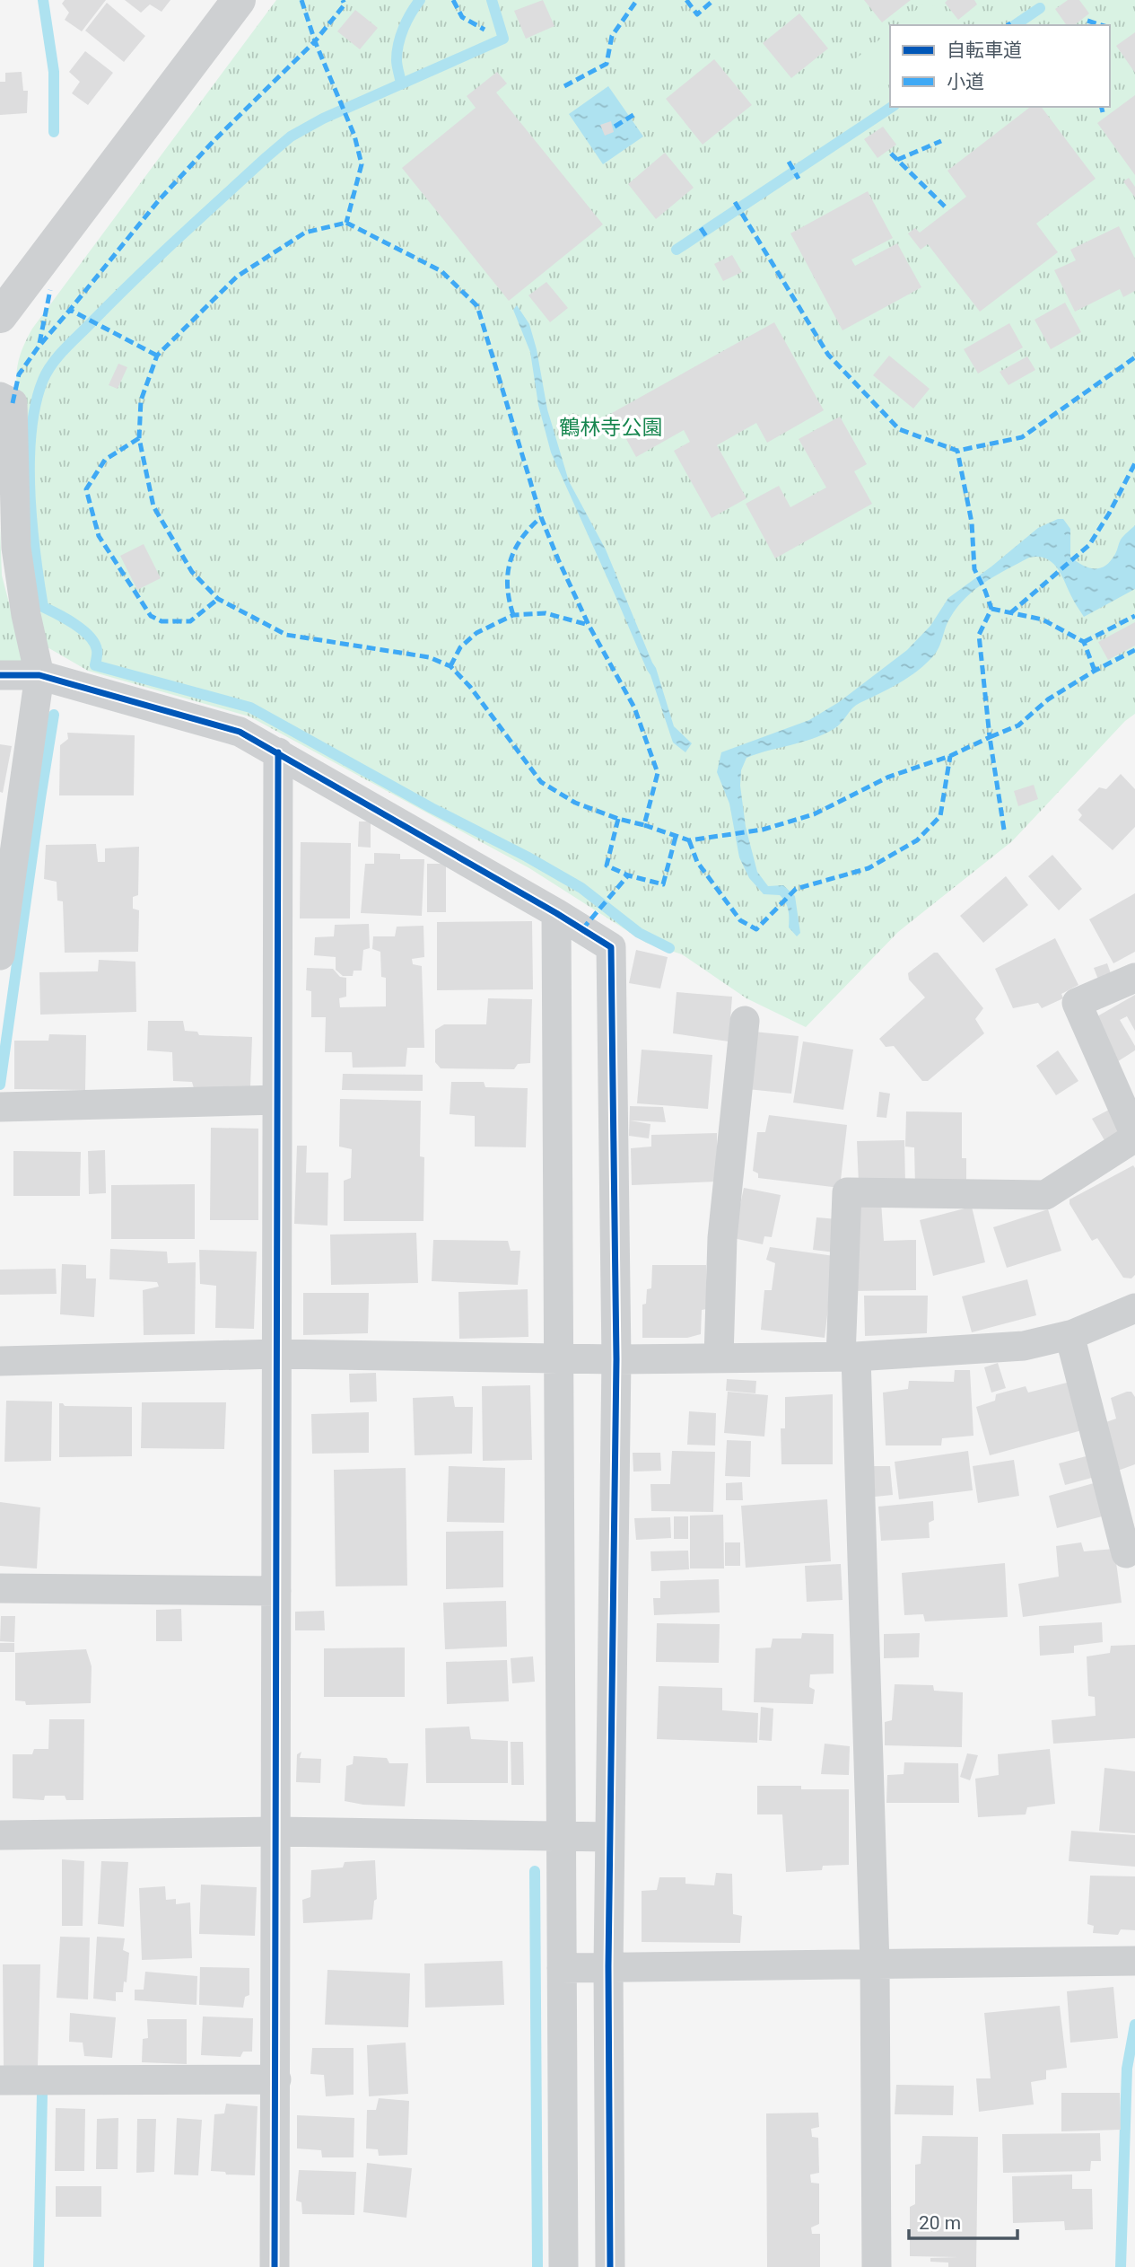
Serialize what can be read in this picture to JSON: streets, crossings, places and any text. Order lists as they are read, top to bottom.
{
  "parks": ["鶴林寺公園"],
  "legend": ["自転車道", "小道"],
  "scale_bar": "20 m"
}
